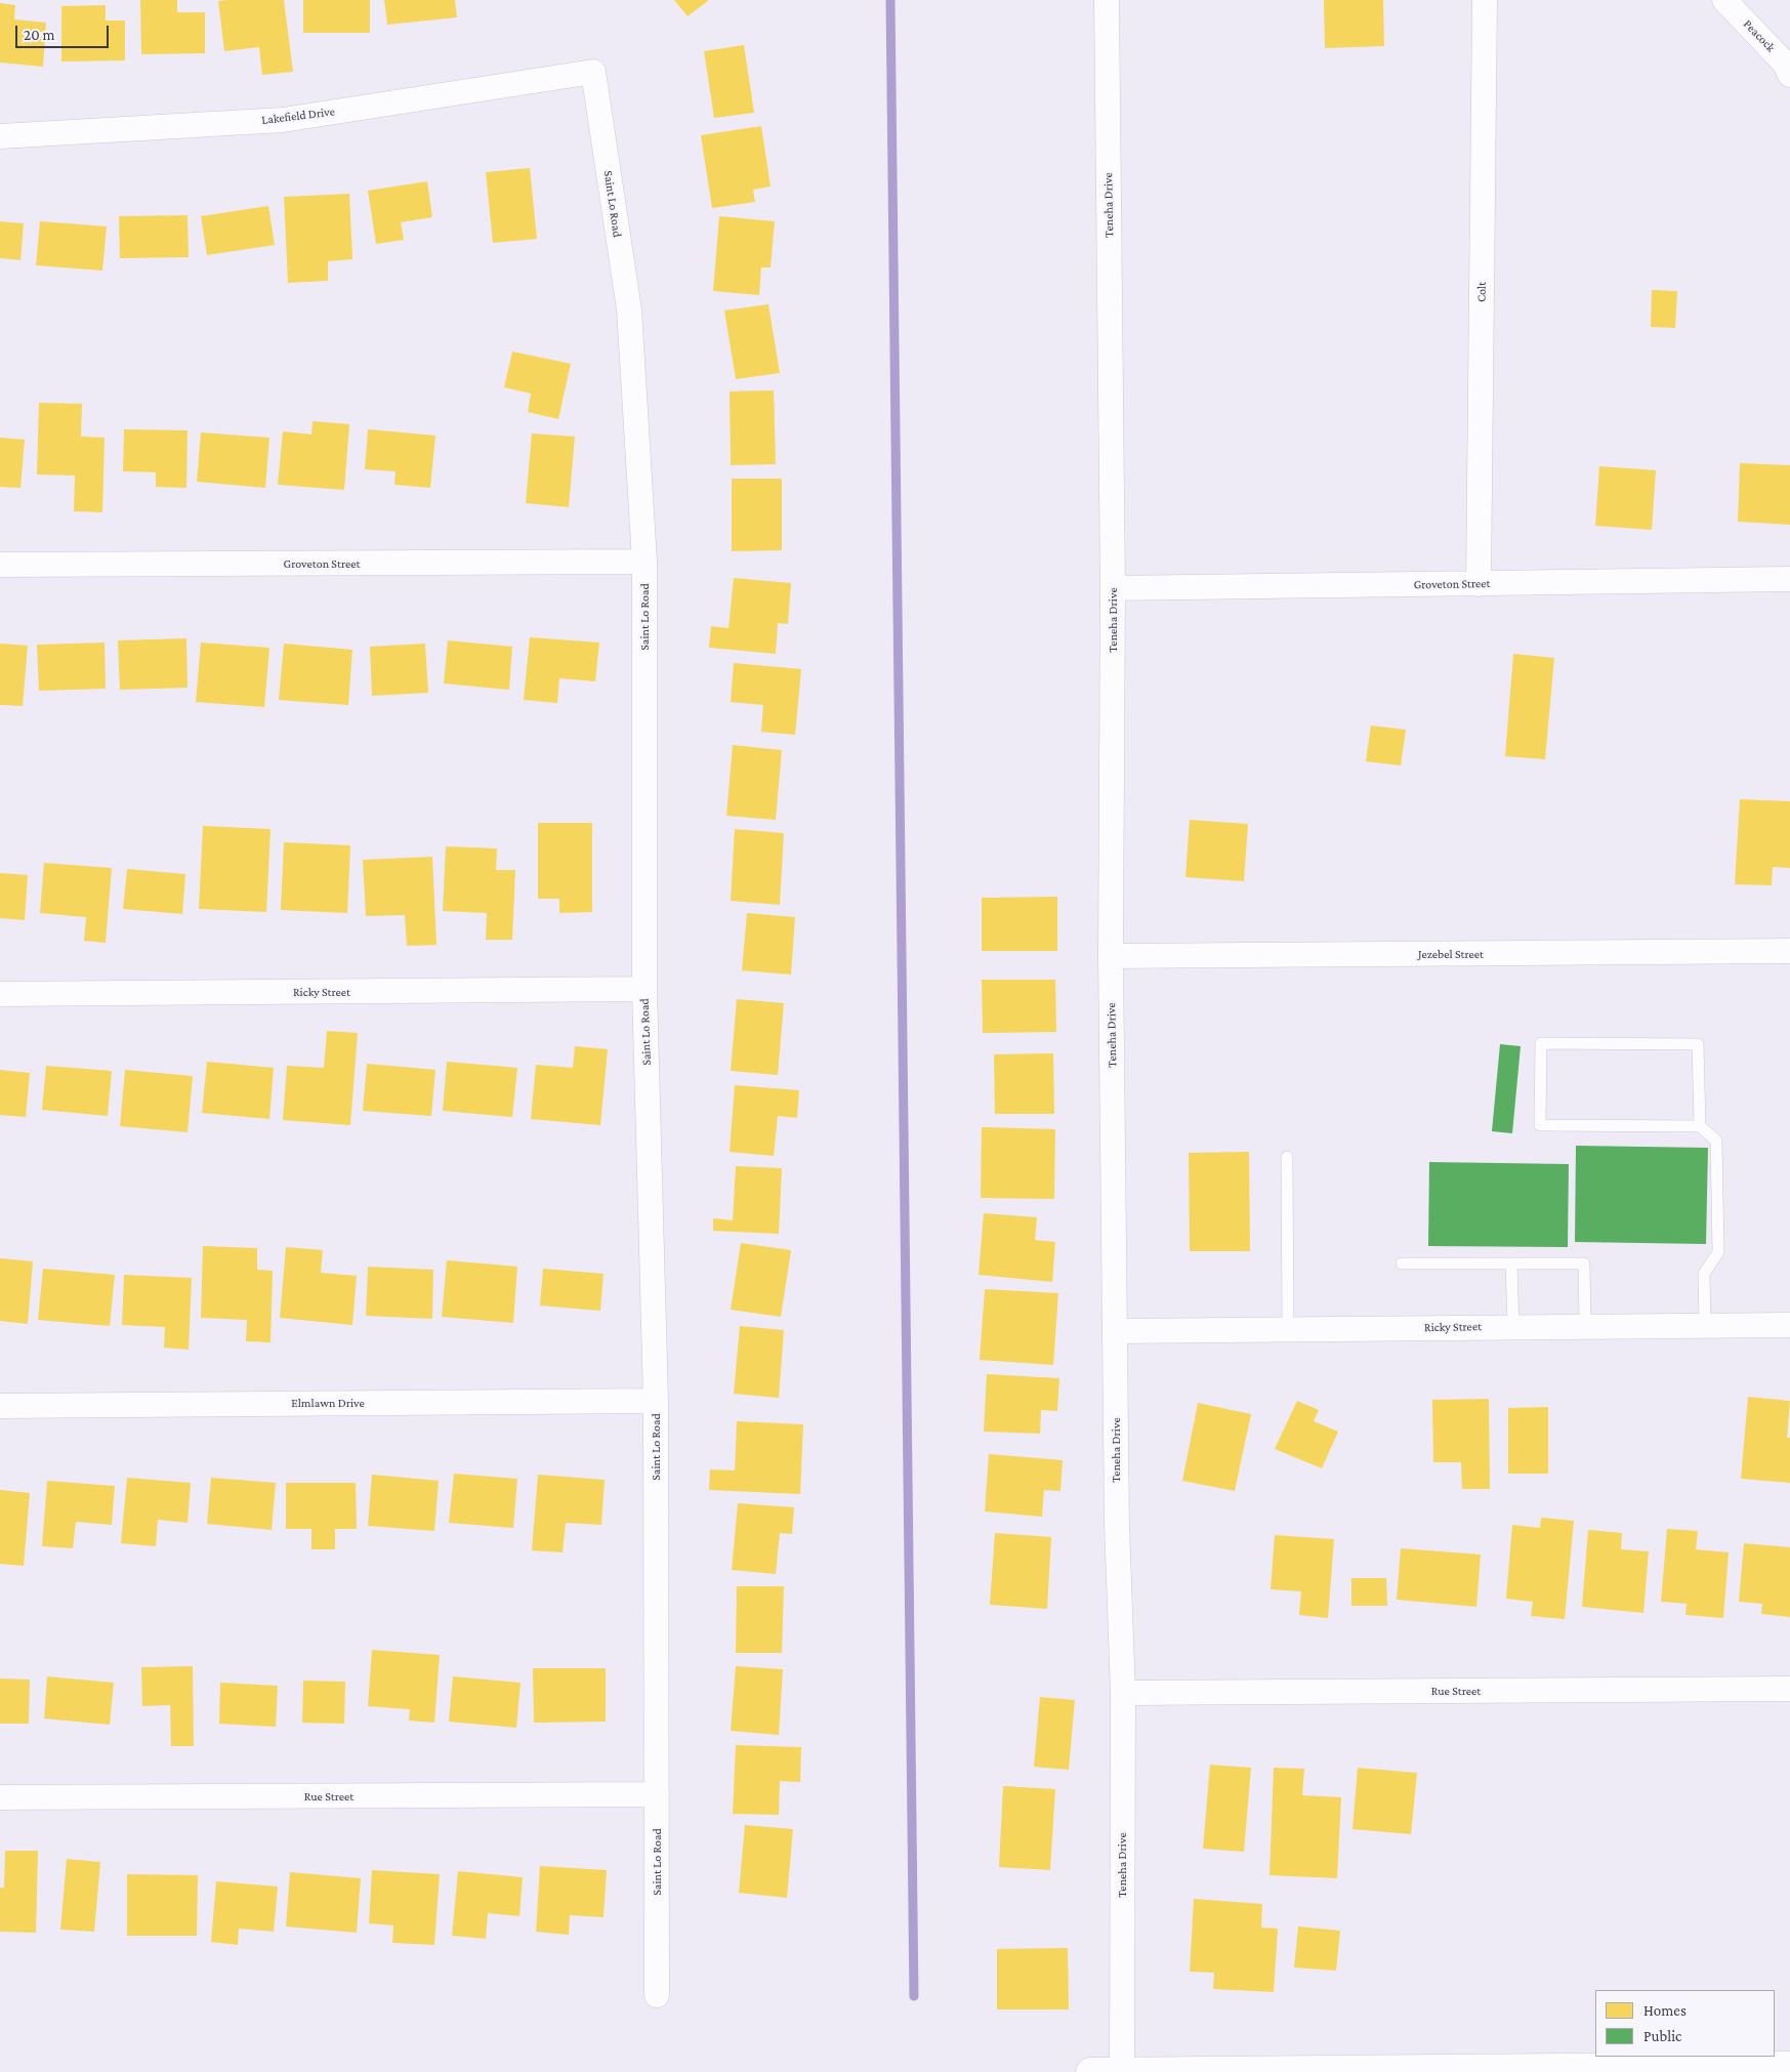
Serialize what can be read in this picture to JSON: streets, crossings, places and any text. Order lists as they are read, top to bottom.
{
  "streets": {
    "street": [
      "Peacock",
      "Lakefield Drive",
      "Saint Lo Road",
      "Teneha Drive",
      "Colt",
      "Groveton Street",
      "Jezebel Street",
      "Ricky Street",
      "Elmlawn Drive",
      "Rue Street"
    ]
  },
  "crossings": [
    ["Lakefield Drive", "Saint Lo Road"],
    ["Saint Lo Road", "Groveton Street"],
    ["Saint Lo Road", "Ricky Street"],
    ["Saint Lo Road", "Elmlawn Drive"],
    ["Saint Lo Road", "Rue Street"],
    ["Teneha Drive", "Groveton Street"],
    ["Teneha Drive", "Jezebel Street"],
    ["Teneha Drive", "Ricky Street"],
    ["Teneha Drive", "Rue Street"],
    ["Colt", "Groveton Street"]
  ],
  "legend": ["Homes", "Public"],
  "scale_bar": "20 m"
}
